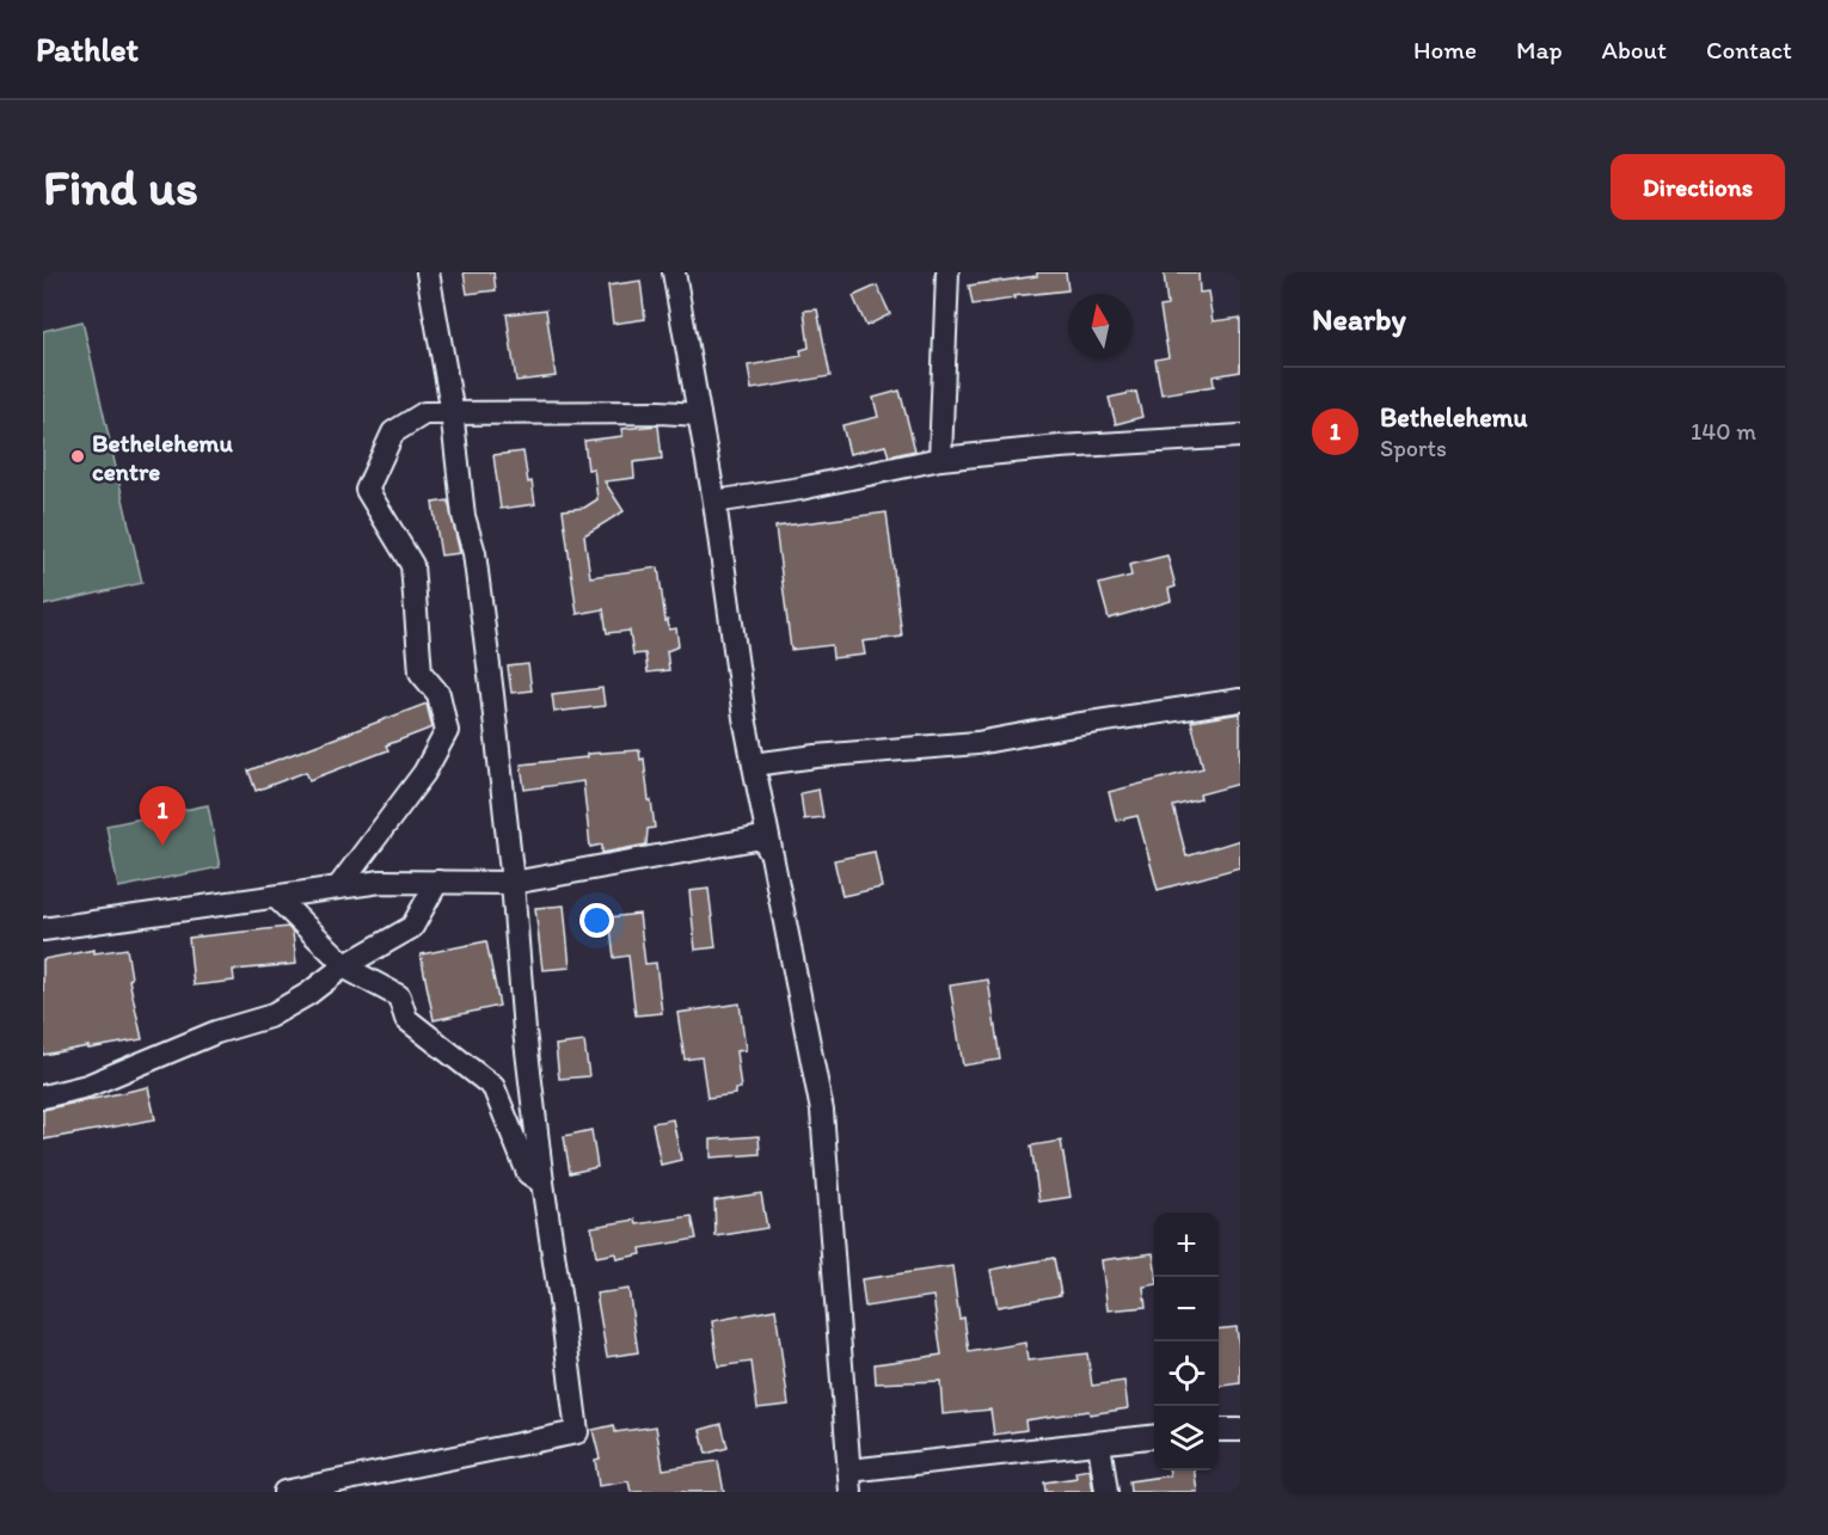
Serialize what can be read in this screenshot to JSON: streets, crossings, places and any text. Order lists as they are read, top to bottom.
{
  "places": ["Bethelehemu centre"],
  "north": "top",
  "page": {
    "header": "Pathlet",
    "nav": [
      "Home",
      "Map",
      "About",
      "Contact"
    ],
    "buttons": "Directions",
    "title": "Find us",
    "heading": "Nearby",
    "list": [
      {
        "mark": "1",
        "name": "Bethelehemu",
        "note": "Sports",
        "value": "140 m"
      }
    ],
    "pins": "1",
    "map_buttons": ["+", "−"]
  }
}
